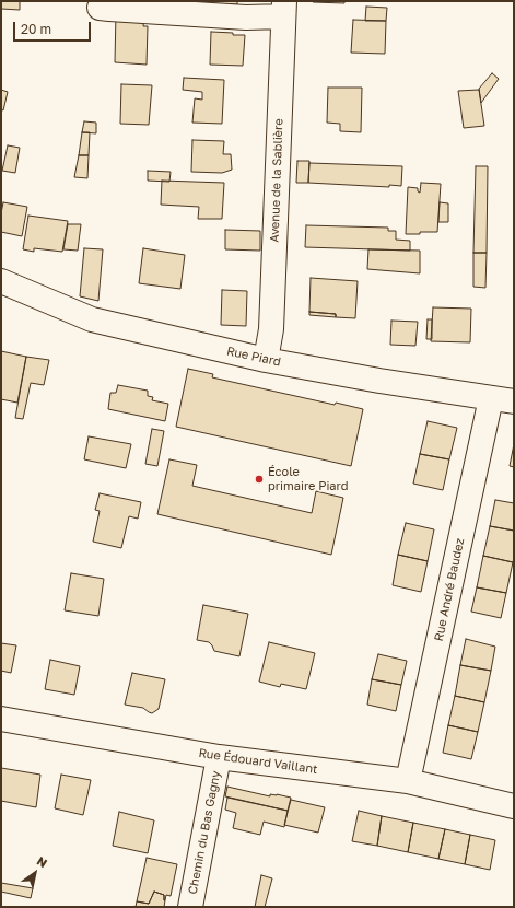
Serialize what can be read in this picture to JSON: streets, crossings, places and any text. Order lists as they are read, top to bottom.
{
  "streets": {
    "street": [
      "Avenue de la Sablière",
      "Rue Piard",
      "Rue André Baudez",
      "Rue Édouard Vaillant",
      "Chemin du Bas Gagny"
    ]
  },
  "crossings": [
    ["Avenue de la Sablière", "Rue Piard"],
    ["Rue Piard", "Rue André Baudez"],
    ["Rue André Baudez", "Rue Édouard Vaillant"],
    ["Rue Édouard Vaillant", "Chemin du Bas Gagny"]
  ],
  "places": ["École primaire Piard"],
  "scale_bar": "20 m",
  "north": "top right"
}
